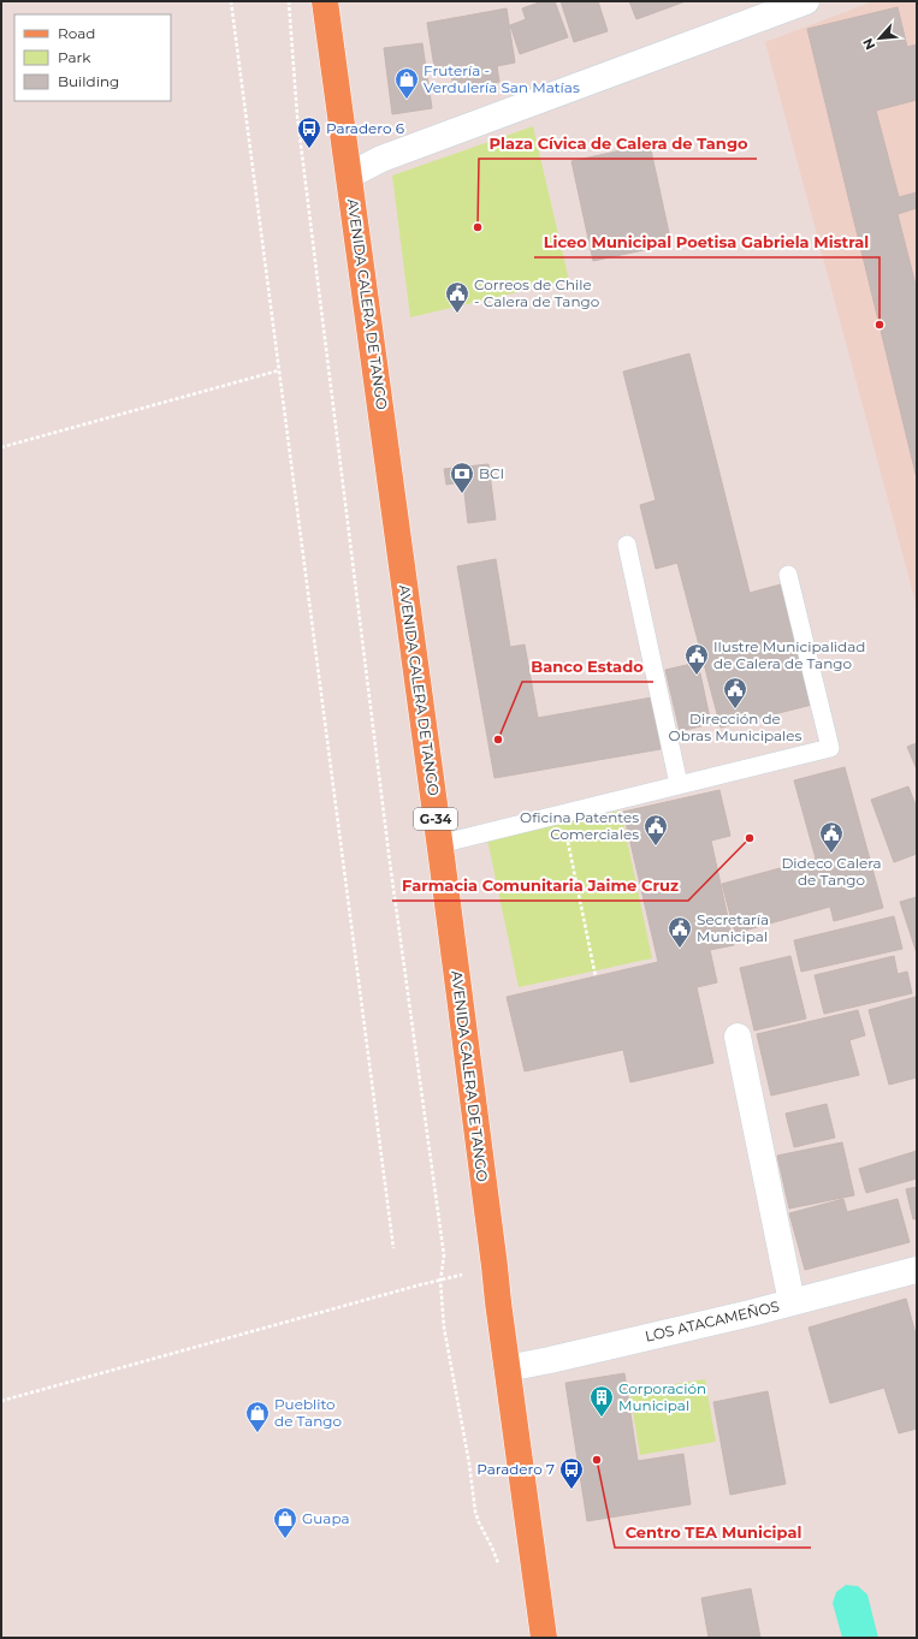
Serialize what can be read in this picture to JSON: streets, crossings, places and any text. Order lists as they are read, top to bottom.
{
  "streets": {
    "main road": ["AVENIDA CALERA DE TANGO", "G-34"],
    "street": ["LOS ATACAMEÑOS"]
  },
  "crossings": [
    ["AVENIDA CALERA DE TANGO", "LOS ATACAMEÑOS"]
  ],
  "places": {
    "shop": ["Frutería - Verdulería San Matías", "Pueblito de Tango", "Guapa"],
    "bus stop": ["Paradero 6", "Paradero 7"],
    "other": [
      "Plaza Cívica de Calera de Tango",
      "Liceo Municipal Poetisa Gabriela Mistral",
      "Banco Estado",
      "Farmacia Comunitaria Jaime Cruz",
      "Centro TEA Municipal"
    ],
    "public building": [
      "Correos de Chile - Calera de Tango",
      "Ilustre Municipalidad de Calera de Tango",
      "Dirección de Obras Municipales",
      "Oficina Patentes Comerciales",
      "Dideco Calera de Tango",
      "Secretaría Municipal"
    ],
    "bank": ["BCI"],
    "building": ["Corporación Municipal"]
  },
  "legend": ["Road", "Park", "Building"],
  "north": "bottom left"
}
